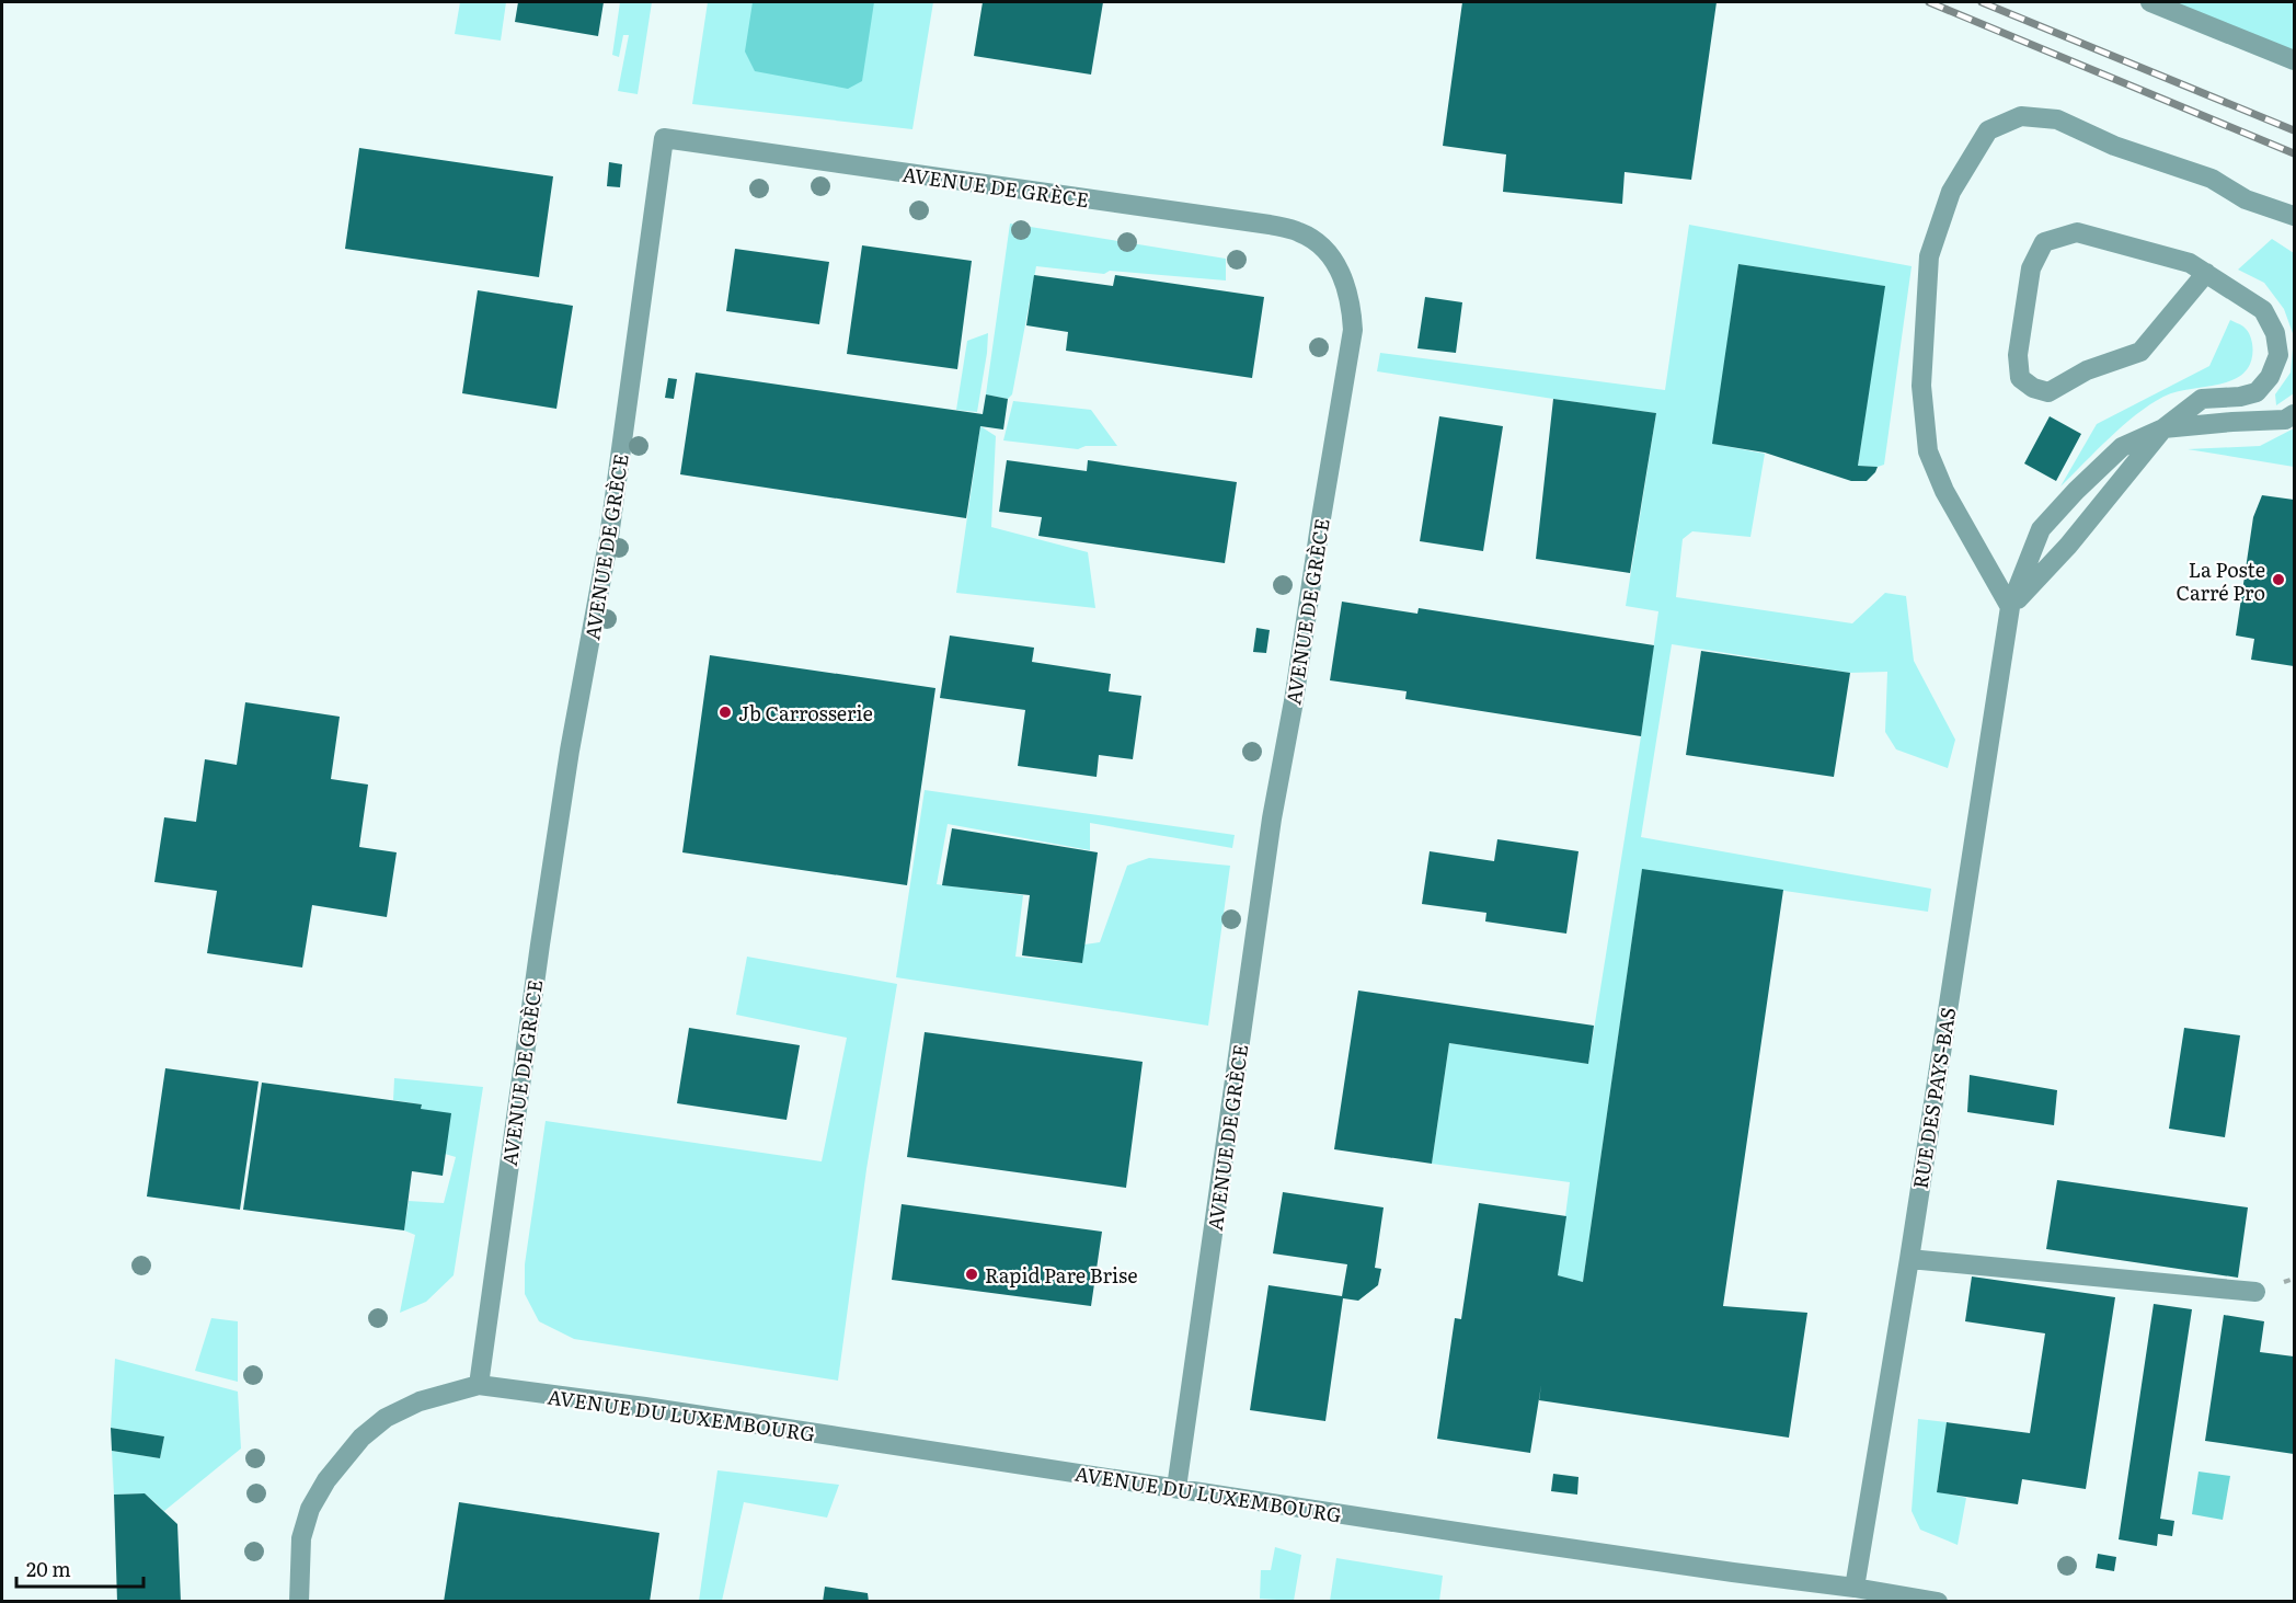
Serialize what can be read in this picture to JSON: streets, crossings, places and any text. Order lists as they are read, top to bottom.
{
  "streets": {
    "street": ["AVENUE DE GRÈCE", "RUE DES PAYS-BAS", "AVENUE DU LUXEMBOURG"]
  },
  "crossings": [
    ["AVENUE DE GRÈCE", "AVENUE DU LUXEMBOURG"],
    ["RUE DES PAYS-BAS", "AVENUE DU LUXEMBOURG"]
  ],
  "places": ["La Poste Carré Pro", "Jb Carrosserie", "Rapid Pare Brise"],
  "scale_bar": "20 m"
}
